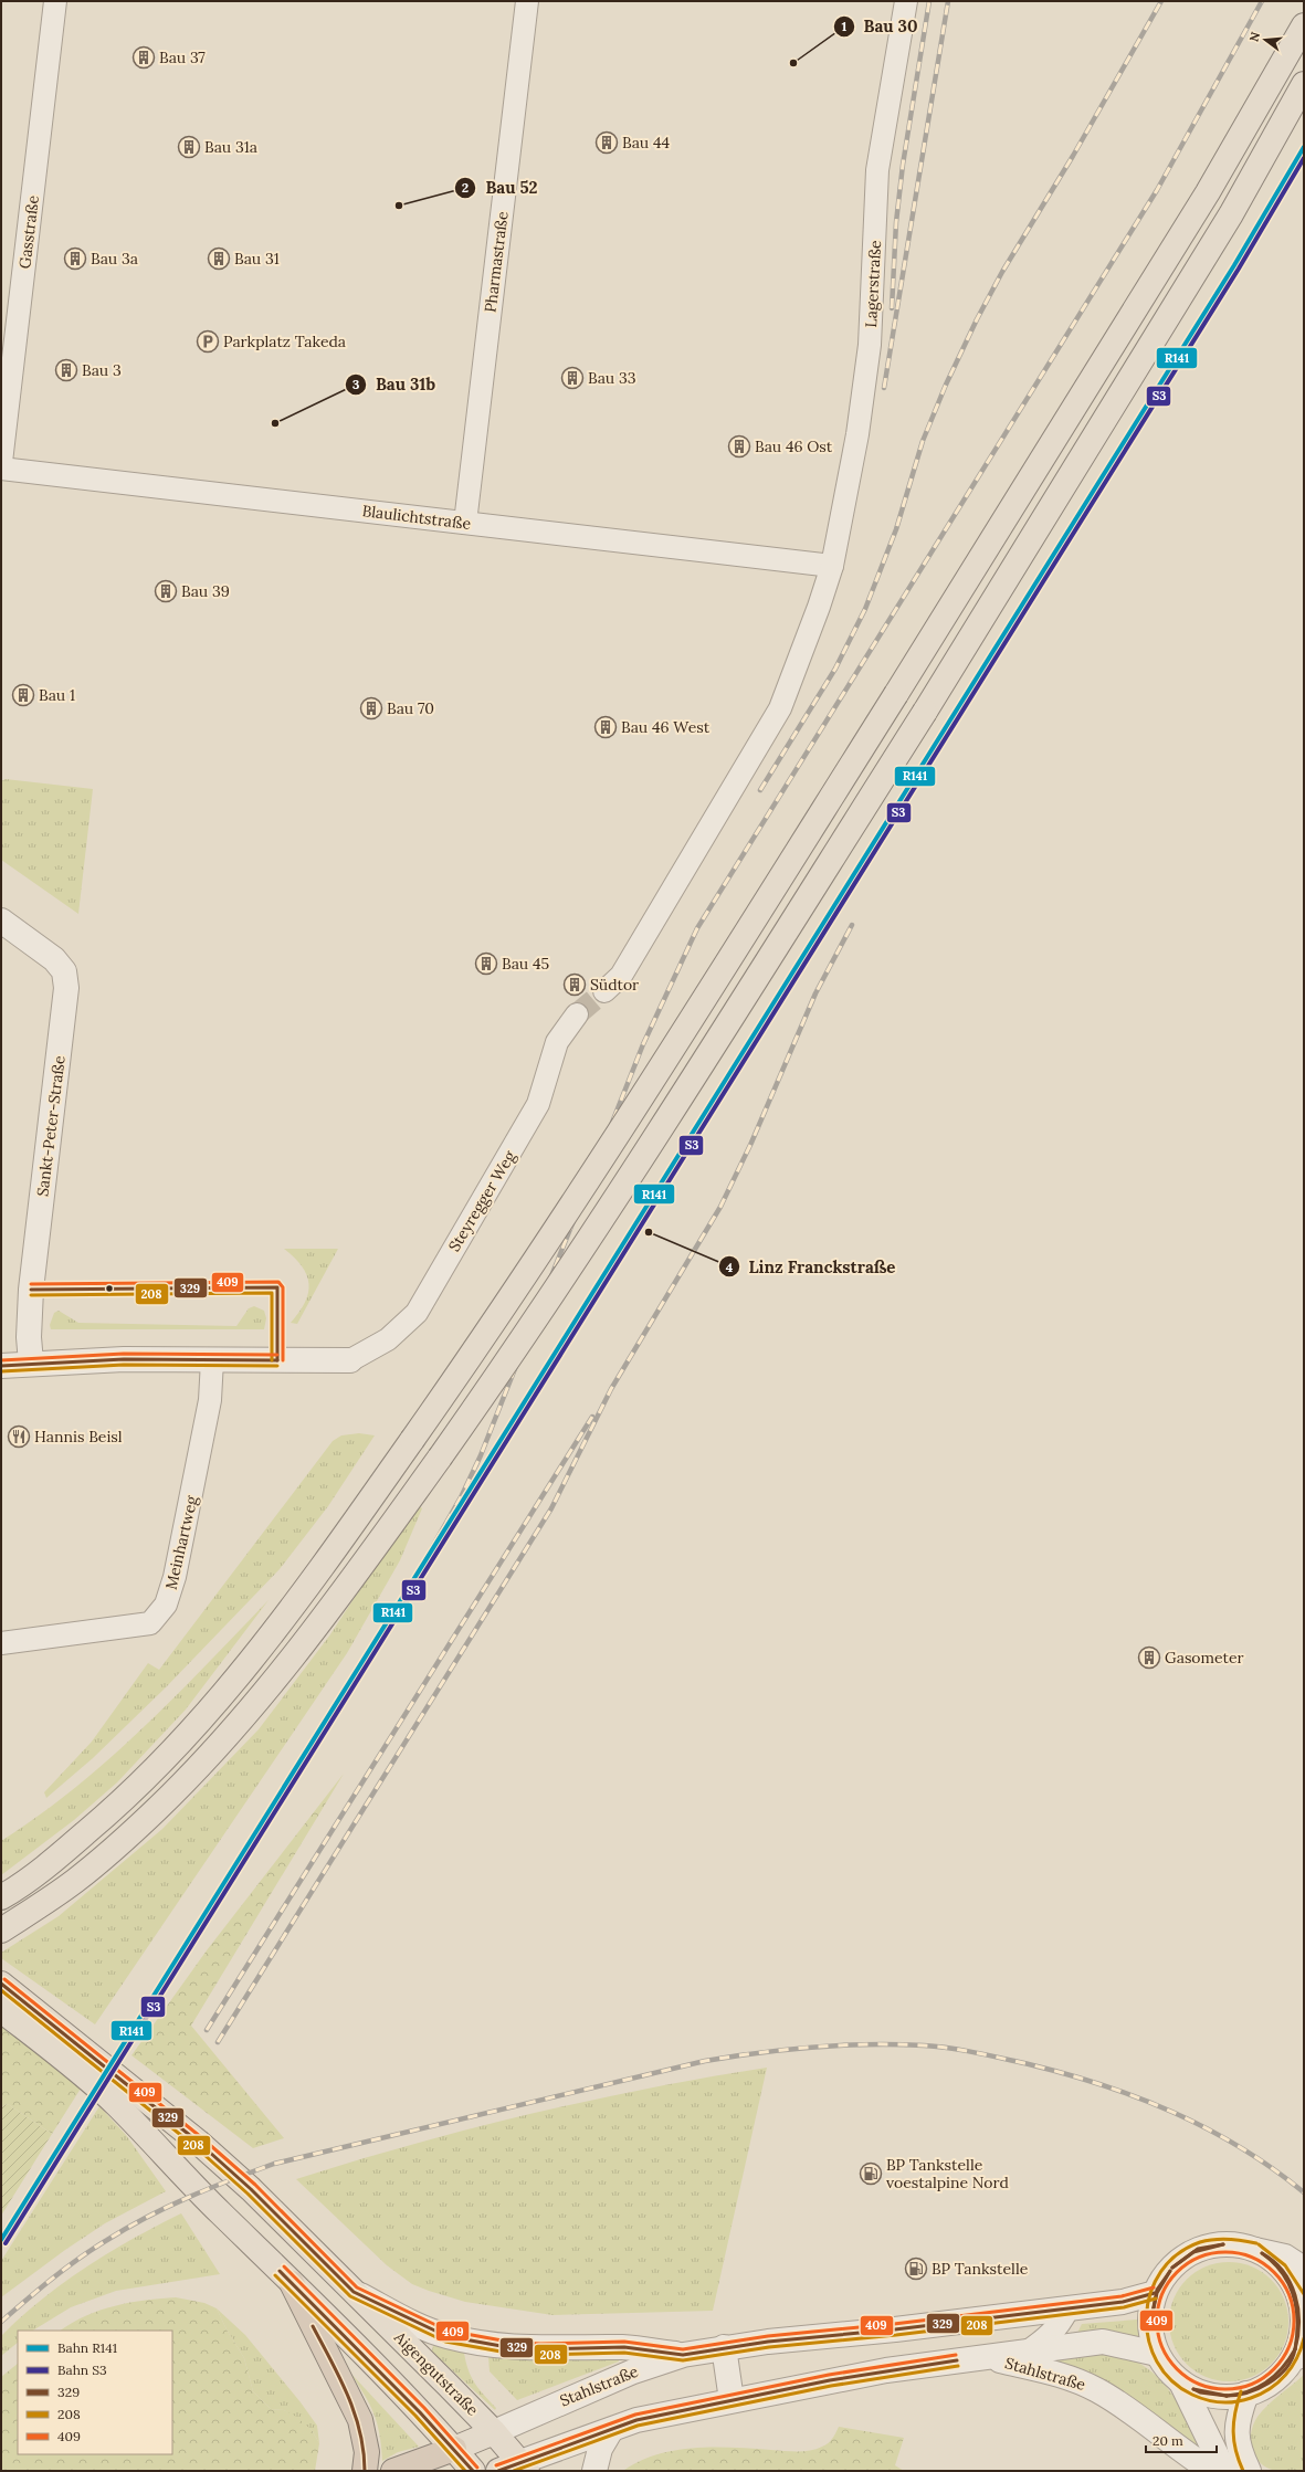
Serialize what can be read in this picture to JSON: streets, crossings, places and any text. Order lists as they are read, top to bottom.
{
  "streets": {
    "main road": ["Aigengutstraße"],
    "street": [
      "Gasstraße",
      "Pharmastraße",
      "Lagerstraße",
      "Blaulichtstraße",
      "Sankt-Peter-Straße",
      "Steyregger Weg",
      "Meinhartweg",
      "Stahlstraße"
    ]
  },
  "crossings": [
    ["Pharmastraße", "Blaulichtstraße"],
    ["Lagerstraße", "Blaulichtstraße"],
    ["Aigengutstraße", "Stahlstraße"]
  ],
  "places": {
    "building": [
      "Bau 37",
      "Bau 44",
      "Bau 31a",
      "Bau 3a",
      "Bau 31",
      "Bau 3",
      "Bau 33",
      "Bau 46 Ost",
      "Bau 39",
      "Bau 1",
      "Bau 70",
      "Bau 46 West",
      "Bau 45",
      "Südtor",
      "Gasometer"
    ],
    "other": [
      "Bau 30",
      "Bau 52",
      "Bau 31b",
      "Linz Franckstraße"
    ],
    "parking": ["Parkplatz Takeda"],
    "restaurant": ["Hannis Beisl"],
    "fuel station": ["BP Tankstelle voestalpine Nord", "BP Tankstelle"]
  },
  "lines": [
    "rail line R141",
    "rail line S3",
    "transit line 409",
    "transit line 329",
    "transit line 208"
  ],
  "legend": [
    "Bahn R141",
    "Bahn S3",
    "329",
    "208",
    "409"
  ],
  "scale_bar": "20 m",
  "north": "left"
}
